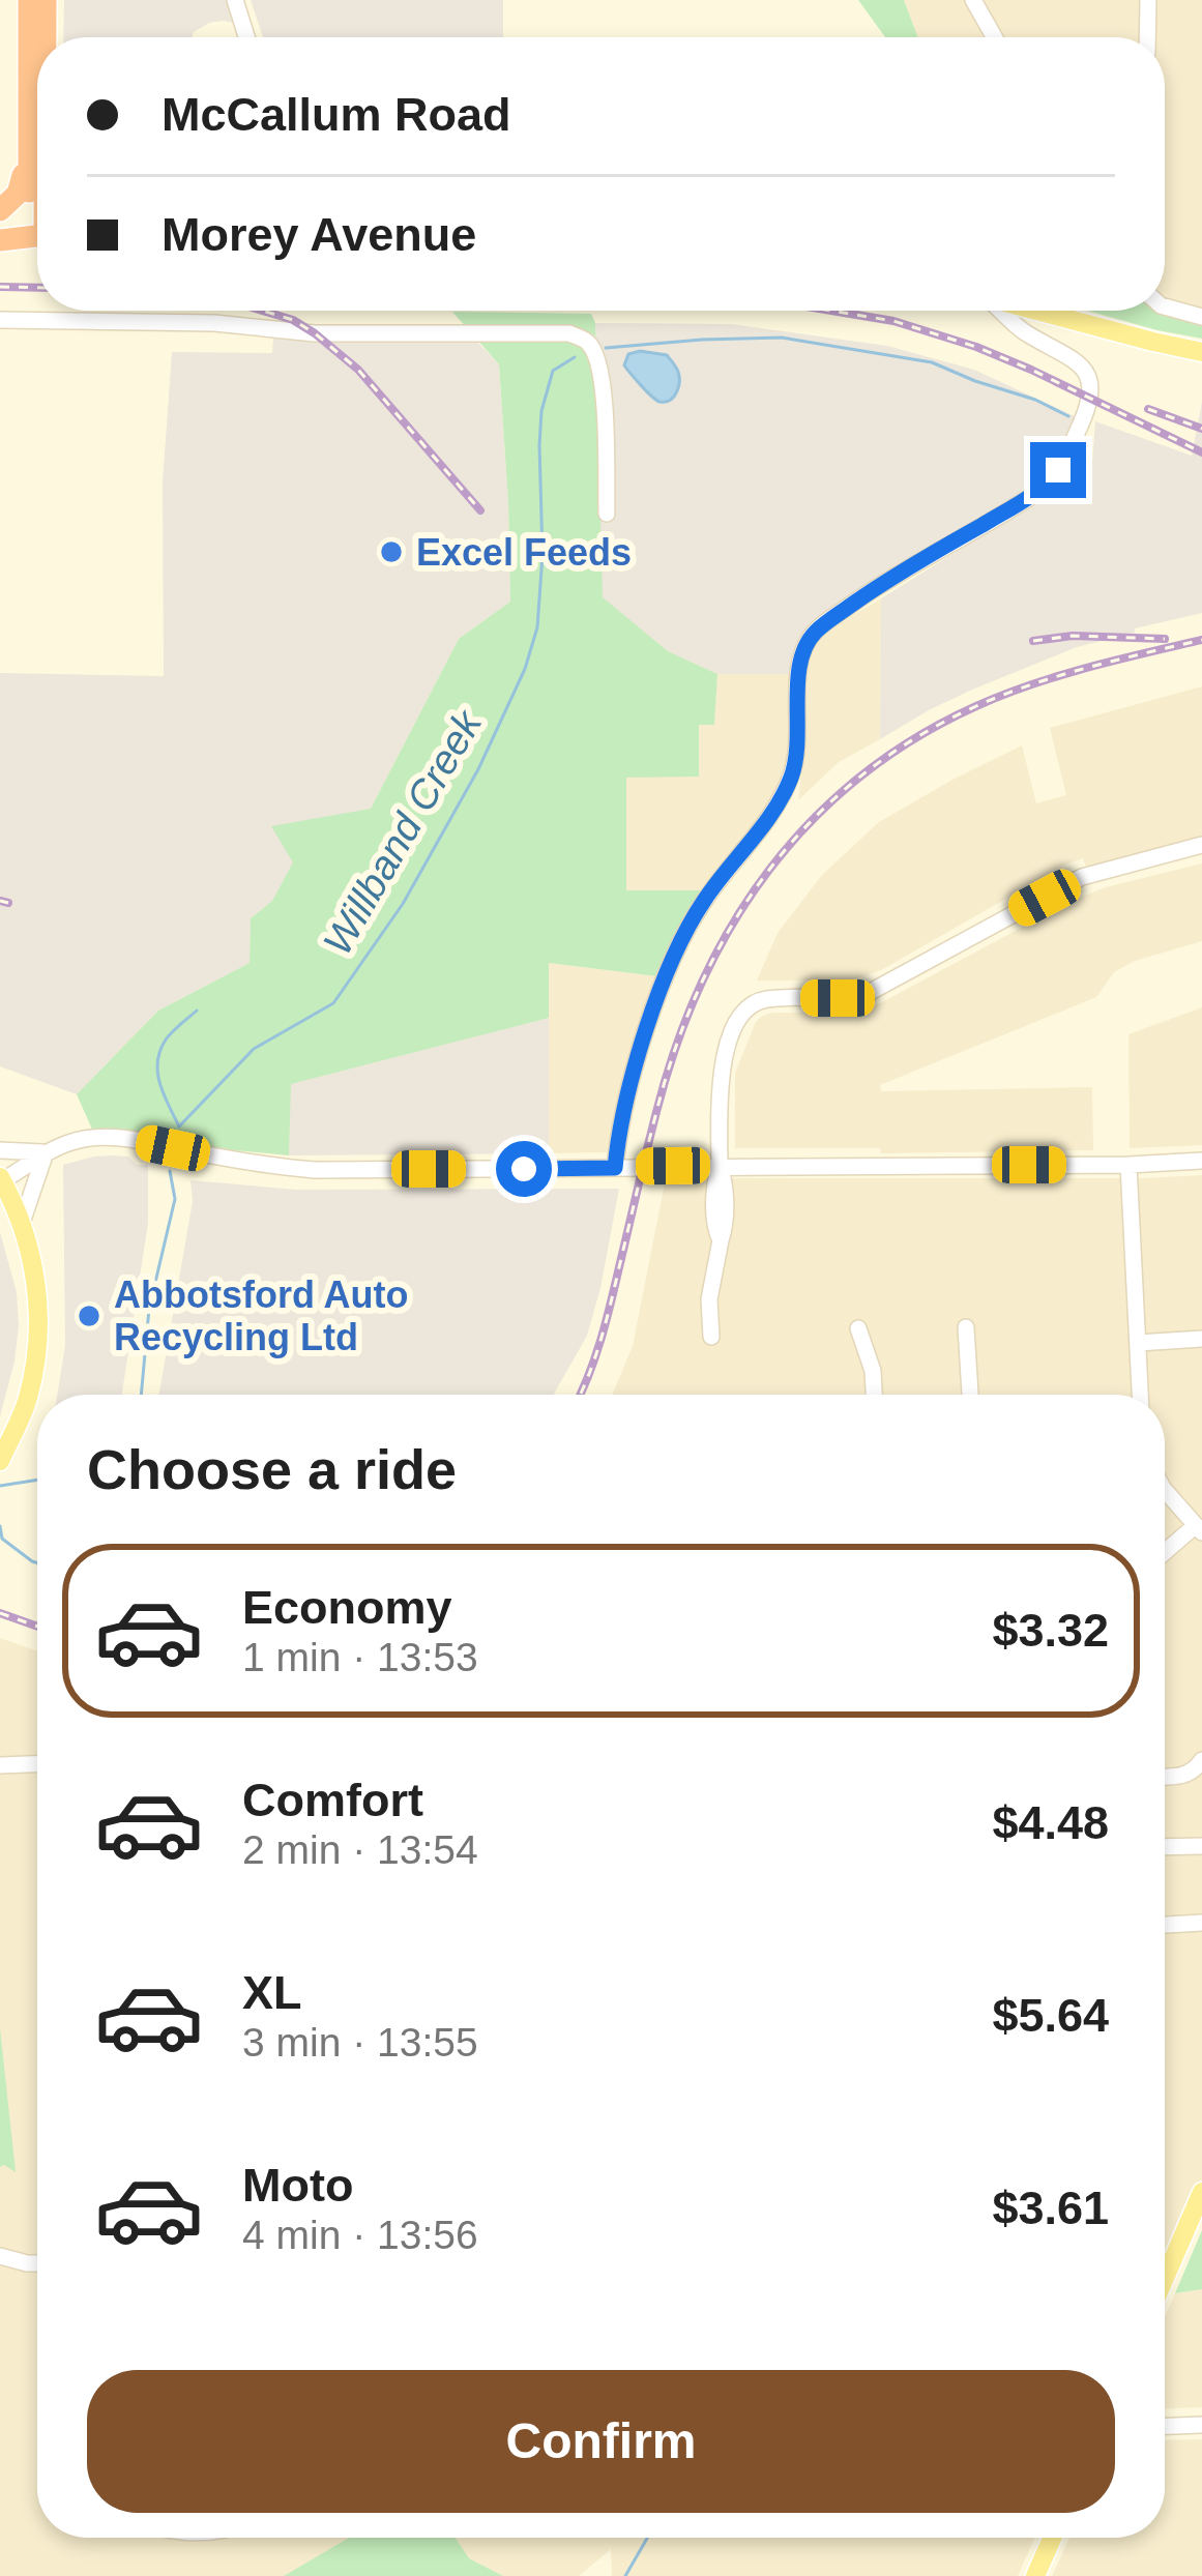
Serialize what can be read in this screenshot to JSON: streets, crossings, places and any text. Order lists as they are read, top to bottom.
{
  "water": ["Willband Creek"],
  "places": ["Excel Feeds", "Abbotsford Auto Recycling Ltd"],
  "page": {
    "banner": ["McCallum Road", "Morey Avenue"],
    "heading": "Choose a ride",
    "list": [
      {
        "name": "Economy",
        "note": "1 min · 13:53",
        "value": "$3.32"
      },
      {
        "name": "Comfort",
        "note": "2 min · 13:54",
        "value": "$4.48"
      },
      {
        "name": "XL",
        "note": "3 min · 13:55",
        "value": "$5.64"
      },
      {
        "name": "Moto",
        "note": "4 min · 13:56",
        "value": "$3.61"
      }
    ],
    "buttons": "Confirm"
  }
}
